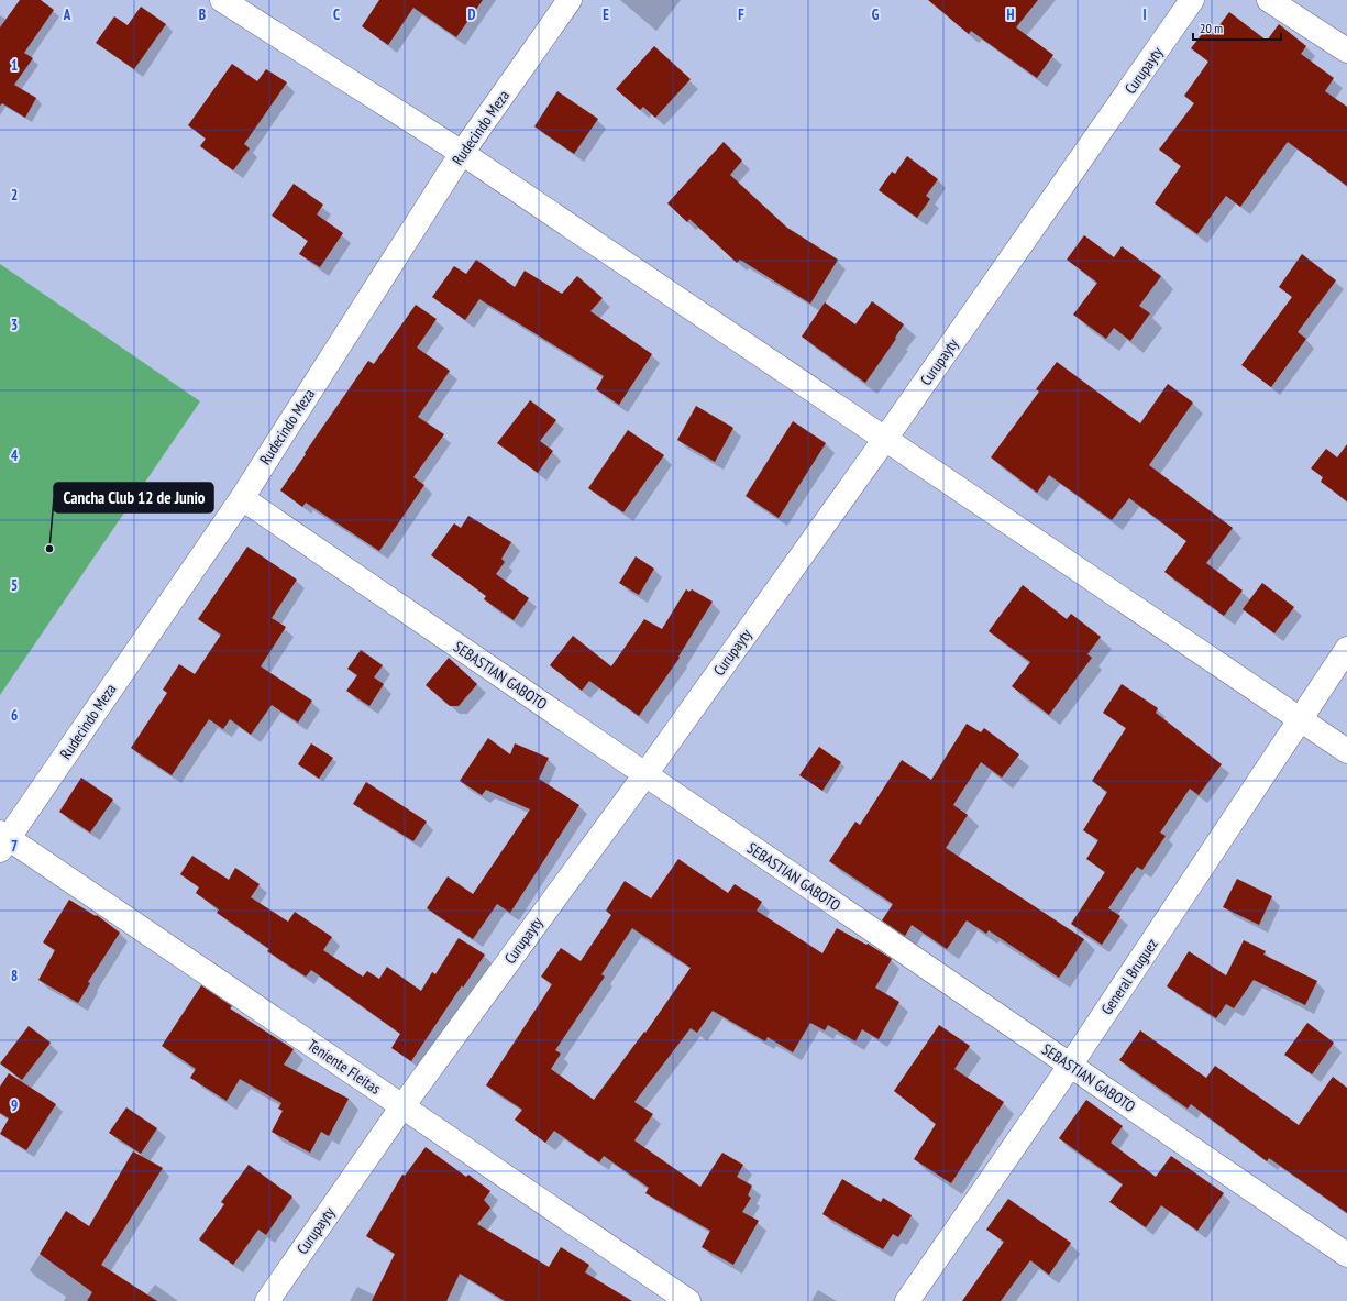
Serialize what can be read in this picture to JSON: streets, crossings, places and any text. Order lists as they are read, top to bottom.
{
  "streets": {
    "street": [
      "Curupayty",
      "Rudecindo Meza",
      "SEBASTIAN GABOTO",
      "General Bruguez",
      "Teniente Fleitas"
    ]
  },
  "crossings": [
    ["Curupayty", "SEBASTIAN GABOTO"],
    ["Curupayty", "Teniente Fleitas"],
    ["Rudecindo Meza", "SEBASTIAN GABOTO"],
    ["Rudecindo Meza", "Teniente Fleitas"],
    ["SEBASTIAN GABOTO", "General Bruguez"]
  ],
  "places": ["Cancha Club 12 de Junio"],
  "scale_bar": "20 m",
  "grid": {
    "columns": [
      "A",
      "B",
      "C",
      "D",
      "E",
      "F",
      "G",
      "H",
      "I"
    ],
    "rows": [
      "1",
      "2",
      "3",
      "4",
      "5",
      "6",
      "7",
      "8",
      "9"
    ]
  }
}
